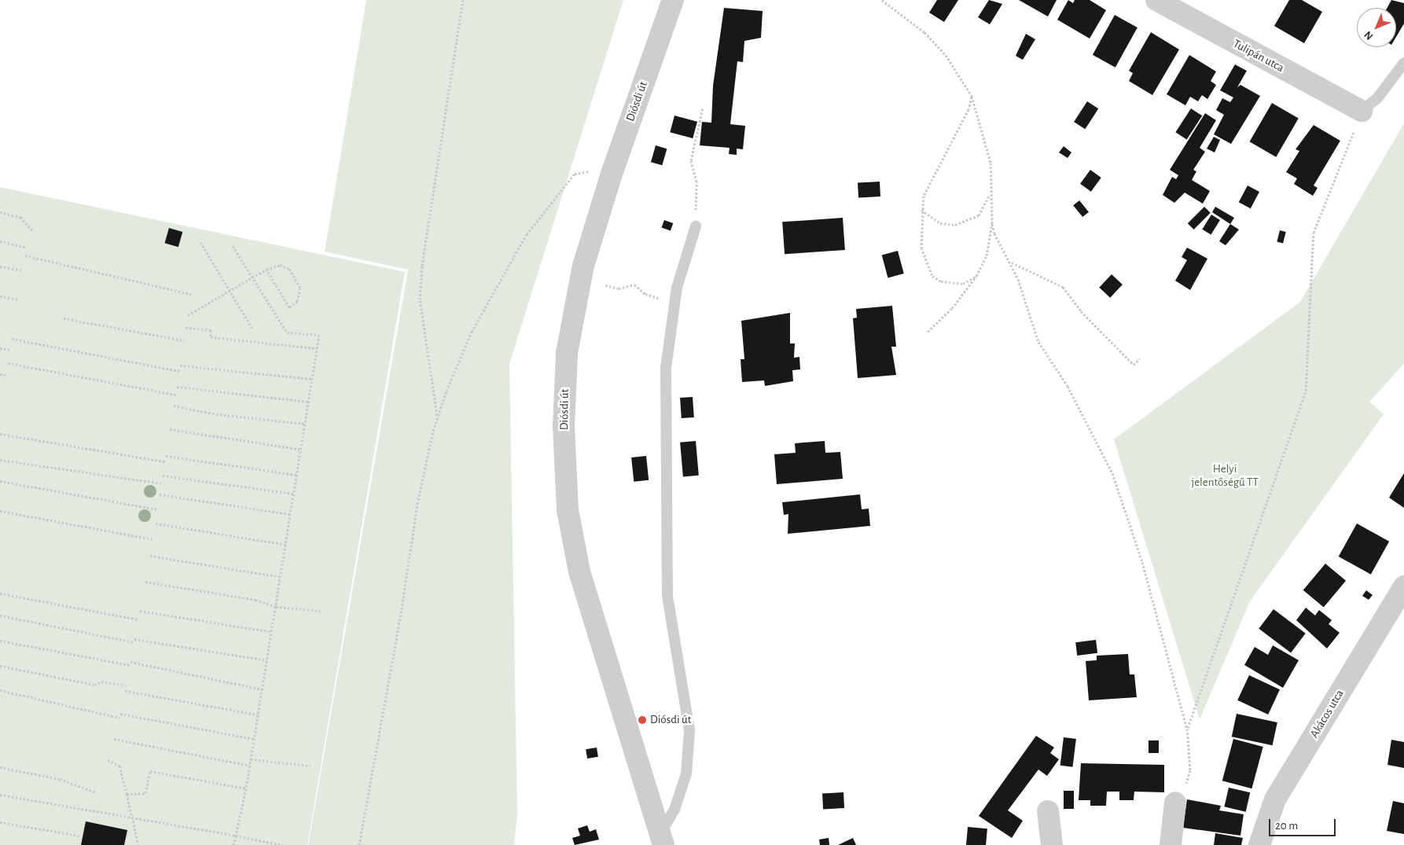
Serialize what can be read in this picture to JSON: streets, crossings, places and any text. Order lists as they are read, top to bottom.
{
  "streets": {
    "street": ["Tulipán utca", "Diósdi út", "Akácos utca"]
  },
  "parks": ["Helyi jelentőségű TT"],
  "places": ["Diósdi út"],
  "scale_bar": "20 m",
  "north": "bottom left"
}
